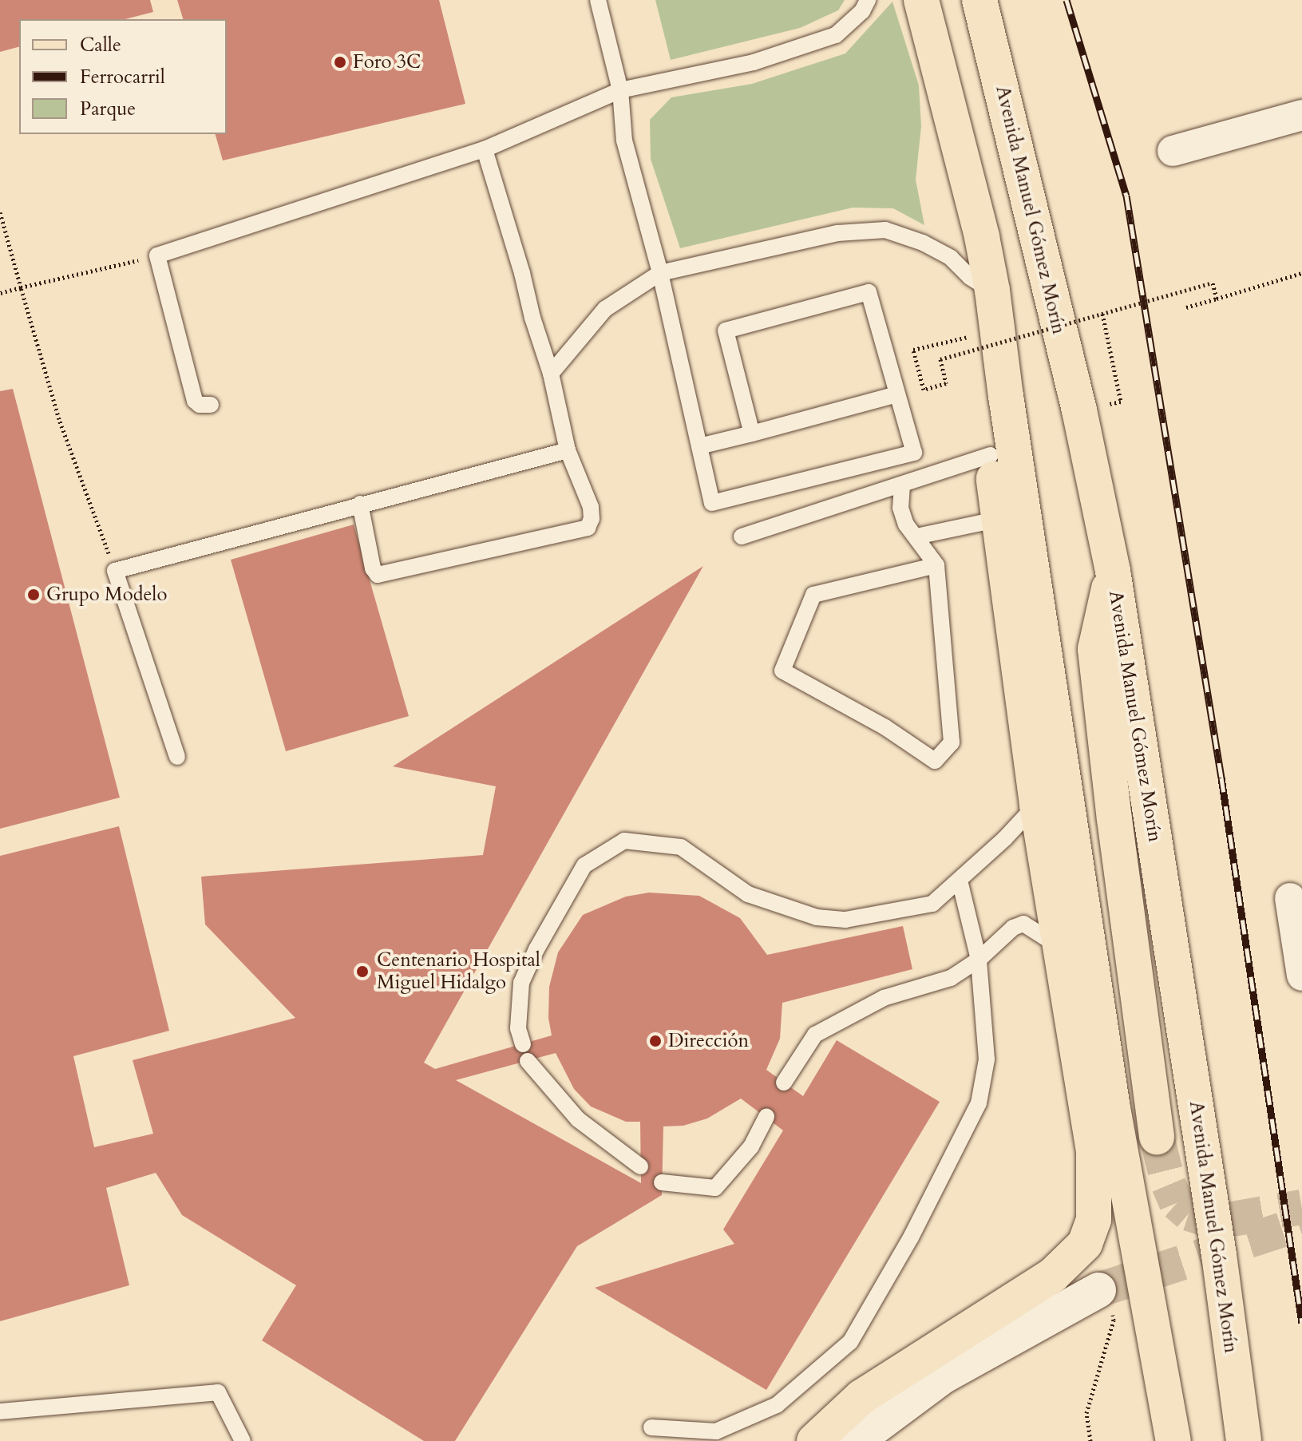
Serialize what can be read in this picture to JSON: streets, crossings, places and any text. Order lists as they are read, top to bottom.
{
  "streets": {
    "main road": ["Avenida Manuel Gómez Morín"]
  },
  "places": [
    "Foro 3C",
    "Grupo Modelo",
    "Centenario Hospital Miguel Hidalgo",
    "Dirección"
  ],
  "legend": ["Calle", "Ferrocarril", "Parque"]
}
